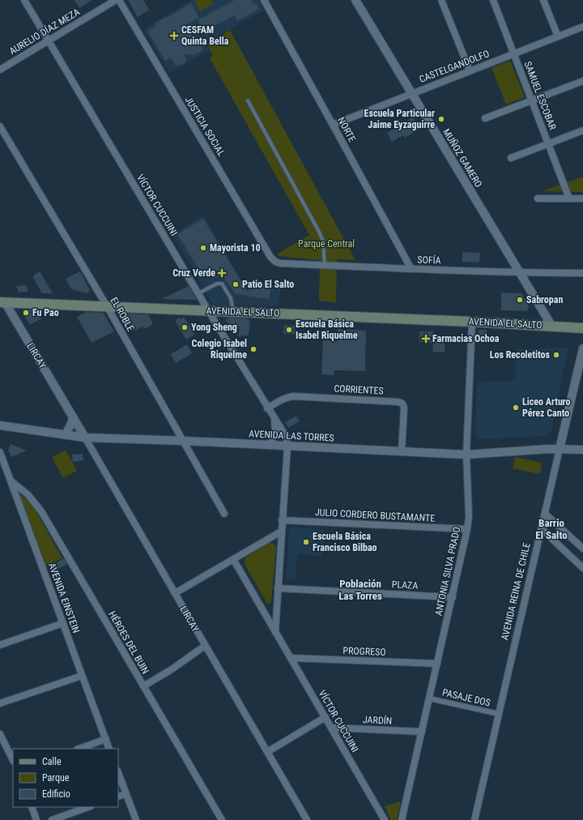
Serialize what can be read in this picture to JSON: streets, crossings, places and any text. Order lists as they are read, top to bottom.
{
  "streets": {
    "main road": ["AVENIDA EL SALTO"],
    "street": [
      "AURELIO DÍAZ MEZA",
      "CASTELGANDOLFO",
      "SAMUEL ESCOBAR",
      "JUSTICIA SOCIAL",
      "NORTE",
      "MUÑOZ GAMERO",
      "VÍCTOR CUCCUINI",
      "SOFÍA",
      "EL ROBLE",
      "LIRCAY",
      "CORRIENTES",
      "AVENIDA LAS TORRES",
      "JULIO CORDERO BUSTAMANTE",
      "ANTONIA SILVA PRADO",
      "PLAZA",
      "AVENIDA REINA DE CHILE",
      "AVENIDA EINSTEIN",
      "HÉROES DEL BUIN",
      "PROGRESO",
      "PASAJE DOS",
      "JARDÍN"
    ]
  },
  "crossings": [
    ["AURELIO DÍAZ MEZA", "VÍCTOR CUCCUINI"],
    ["CASTELGANDOLFO", "SAMUEL ESCOBAR"],
    ["CASTELGANDOLFO", "NORTE"],
    ["CASTELGANDOLFO", "MUÑOZ GAMERO"],
    ["JUSTICIA SOCIAL", "SOFÍA"],
    ["NORTE", "SOFÍA"],
    ["MUÑOZ GAMERO", "SOFÍA"],
    ["MUÑOZ GAMERO", "AVENIDA EL SALTO"],
    ["VÍCTOR CUCCUINI", "AVENIDA EL SALTO"],
    ["VÍCTOR CUCCUINI", "CORRIENTES"],
    ["VÍCTOR CUCCUINI", "AVENIDA LAS TORRES"],
    ["VÍCTOR CUCCUINI", "JULIO CORDERO BUSTAMANTE"],
    ["VÍCTOR CUCCUINI", "PLAZA"],
    ["VÍCTOR CUCCUINI", "PROGRESO"],
    ["VÍCTOR CUCCUINI", "JARDÍN"],
    ["AVENIDA EL SALTO", "EL ROBLE"],
    ["AVENIDA EL SALTO", "LIRCAY"],
    ["AVENIDA EL SALTO", "ANTONIA SILVA PRADO"],
    ["EL ROBLE", "AVENIDA LAS TORRES"],
    ["LIRCAY", "AVENIDA LAS TORRES"],
    ["CORRIENTES", "AVENIDA LAS TORRES"],
    ["AVENIDA LAS TORRES", "ANTONIA SILVA PRADO"],
    ["AVENIDA LAS TORRES", "AVENIDA REINA DE CHILE"],
    ["JULIO CORDERO BUSTAMANTE", "ANTONIA SILVA PRADO"],
    ["ANTONIA SILVA PRADO", "PLAZA"],
    ["ANTONIA SILVA PRADO", "PROGRESO"],
    ["ANTONIA SILVA PRADO", "PASAJE DOS"],
    ["ANTONIA SILVA PRADO", "JARDÍN"],
    ["AVENIDA REINA DE CHILE", "PASAJE DOS"],
    ["AVENIDA EINSTEIN", "HÉROES DEL BUIN"]
  ],
  "districts": ["Barrio El Salto", "Población Las Torres"],
  "parks": ["Parque Central"],
  "places": {
    "health": ["CESFAM Quinta Bella", "Cruz Verde", "Farmacias Ochoa"],
    "other": [
      "Escuela Particular Jaime Eyzaguirre",
      "Mayorista 10",
      "Patio El Salto",
      "Sabropan",
      "Fu Pao",
      "Yong Sheng",
      "Escuela Básica Isabel Riquelme",
      "Colegio Isabel Riquelme",
      "Los Recoletitos",
      "Liceo Arturo Pérez Canto",
      "Escuela Básica Francisco Bilbao"
    ]
  },
  "legend": ["Calle", "Parque", "Edificio"]
}
